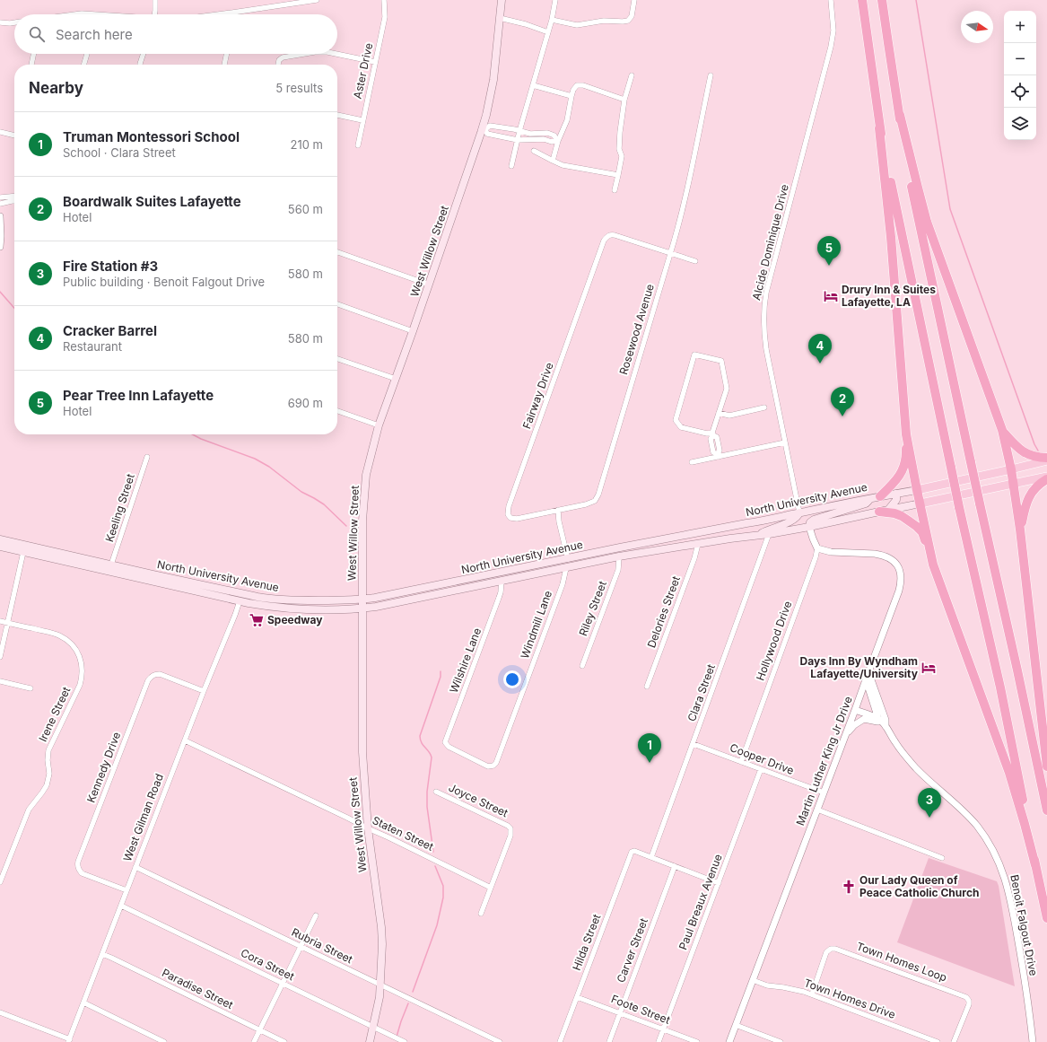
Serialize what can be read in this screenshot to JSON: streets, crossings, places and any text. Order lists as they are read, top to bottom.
{
  "streets": {
    "main road": ["West Willow Street", "North University Avenue"],
    "street": [
      "Aster Drive",
      "Alcide Dominique Drive",
      "Rosewood Avenue",
      "Fairway Drive",
      "Keeling Street",
      "Riley Street",
      "Delories Street",
      "Windmill Lane",
      "Hollywood Drive",
      "Wilshire Lane",
      "Clara Street",
      "Irene Street",
      "Cooper Drive",
      "Martin Luther King Jr Drive",
      "Kennedy Drive",
      "Joyce Street",
      "West Gilman Road",
      "Staten Street",
      "Paul Breaux Avenue",
      "Benoit Falgout Drive",
      "Hilda Street",
      "Rubria Street",
      "Carver Street",
      "Town Homes Loop",
      "Cora Street",
      "Paradise Street",
      "Town Homes Drive",
      "Foote Street"
    ]
  },
  "crossings": [
    ["Alcide Dominique Drive", "North University Avenue"],
    ["West Willow Street", "North University Avenue"],
    ["West Willow Street", "Staten Street"],
    ["West Willow Street", "Rubria Street"],
    ["West Willow Street", "Cora Street"],
    ["Rosewood Avenue", "Fairway Drive"],
    ["North University Avenue", "Keeling Street"],
    ["North University Avenue", "Riley Street"],
    ["North University Avenue", "Delories Street"],
    ["North University Avenue", "Windmill Lane"],
    ["North University Avenue", "Wilshire Lane"],
    ["North University Avenue", "Clara Street"],
    ["North University Avenue", "West Gilman Road"],
    ["Windmill Lane", "Wilshire Lane"],
    ["Hollywood Drive", "Cooper Drive"],
    ["Hollywood Drive", "Martin Luther King Jr Drive"],
    ["Clara Street", "Cooper Drive"],
    ["Clara Street", "Hilda Street"],
    ["Cooper Drive", "Martin Luther King Jr Drive"],
    ["Cooper Drive", "Paul Breaux Avenue"],
    ["Martin Luther King Jr Drive", "Benoit Falgout Drive"],
    ["Martin Luther King Jr Drive", "Town Homes Drive"],
    ["Kennedy Drive", "West Gilman Road"],
    ["Joyce Street", "Staten Street"],
    ["West Gilman Road", "Staten Street"],
    ["West Gilman Road", "Rubria Street"],
    ["West Gilman Road", "Cora Street"],
    ["West Gilman Road", "Paradise Street"],
    ["Paul Breaux Avenue", "Foote Street"],
    ["Hilda Street", "Foote Street"],
    ["Carver Street", "Foote Street"],
    ["Town Homes Loop", "Town Homes Drive"]
  ],
  "places": {
    "hotel": ["Drury Inn & Suites Lafayette, LA", "Days Inn By Wyndham Lafayette/University"],
    "supermarket": ["Speedway"],
    "church": ["Our Lady Queen of Peace Catholic Church"]
  },
  "north": "right",
  "page": {
    "map_buttons": ["+", "−"],
    "search": "Search here",
    "heading": ["Nearby", "5 results"],
    "list": [
      {
        "mark": "1",
        "name": "Truman Montessori School",
        "note": "School · Clara Street",
        "value": "210 m"
      },
      {
        "mark": "2",
        "name": "Boardwalk Suites Lafayette",
        "note": "Hotel",
        "value": "560 m"
      },
      {
        "mark": "3",
        "name": "Fire Station #3",
        "note": "Public building · Benoit Falgout Drive",
        "value": "580 m"
      },
      {
        "mark": "4",
        "name": "Cracker Barrel",
        "note": "Restaurant",
        "value": "580 m"
      },
      {
        "mark": "5",
        "name": "Pear Tree Inn Lafayette",
        "note": "Hotel",
        "value": "690 m"
      }
    ],
    "pins": [
      "5",
      "4",
      "2",
      "1",
      "3"
    ]
  }
}
